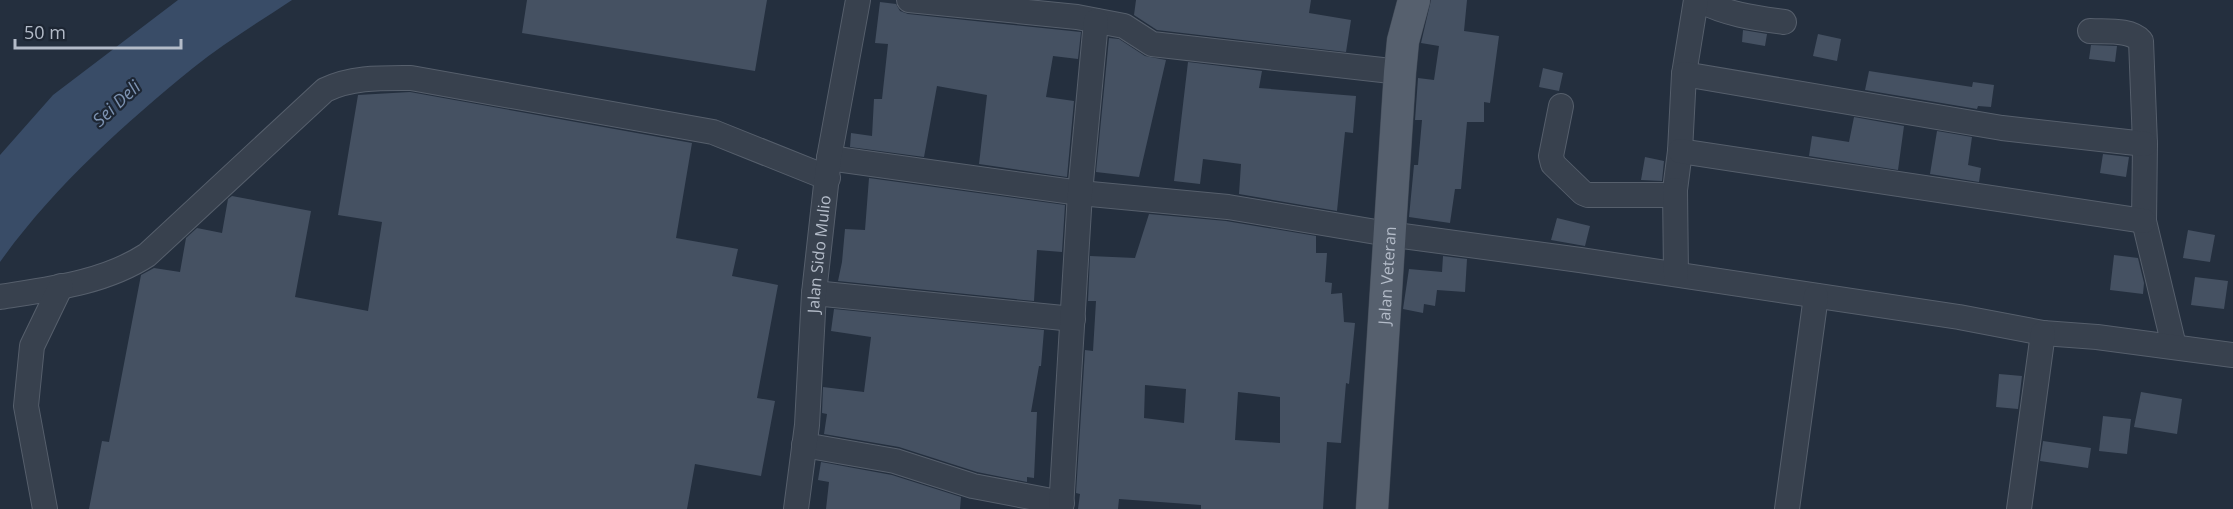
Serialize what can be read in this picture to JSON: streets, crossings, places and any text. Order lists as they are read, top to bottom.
{
  "streets": {
    "main road": ["Jalan Veteran"],
    "street": ["Jalan Sido Mulio"]
  },
  "water": ["Sei Deli"],
  "scale_bar": "50 m"
}
